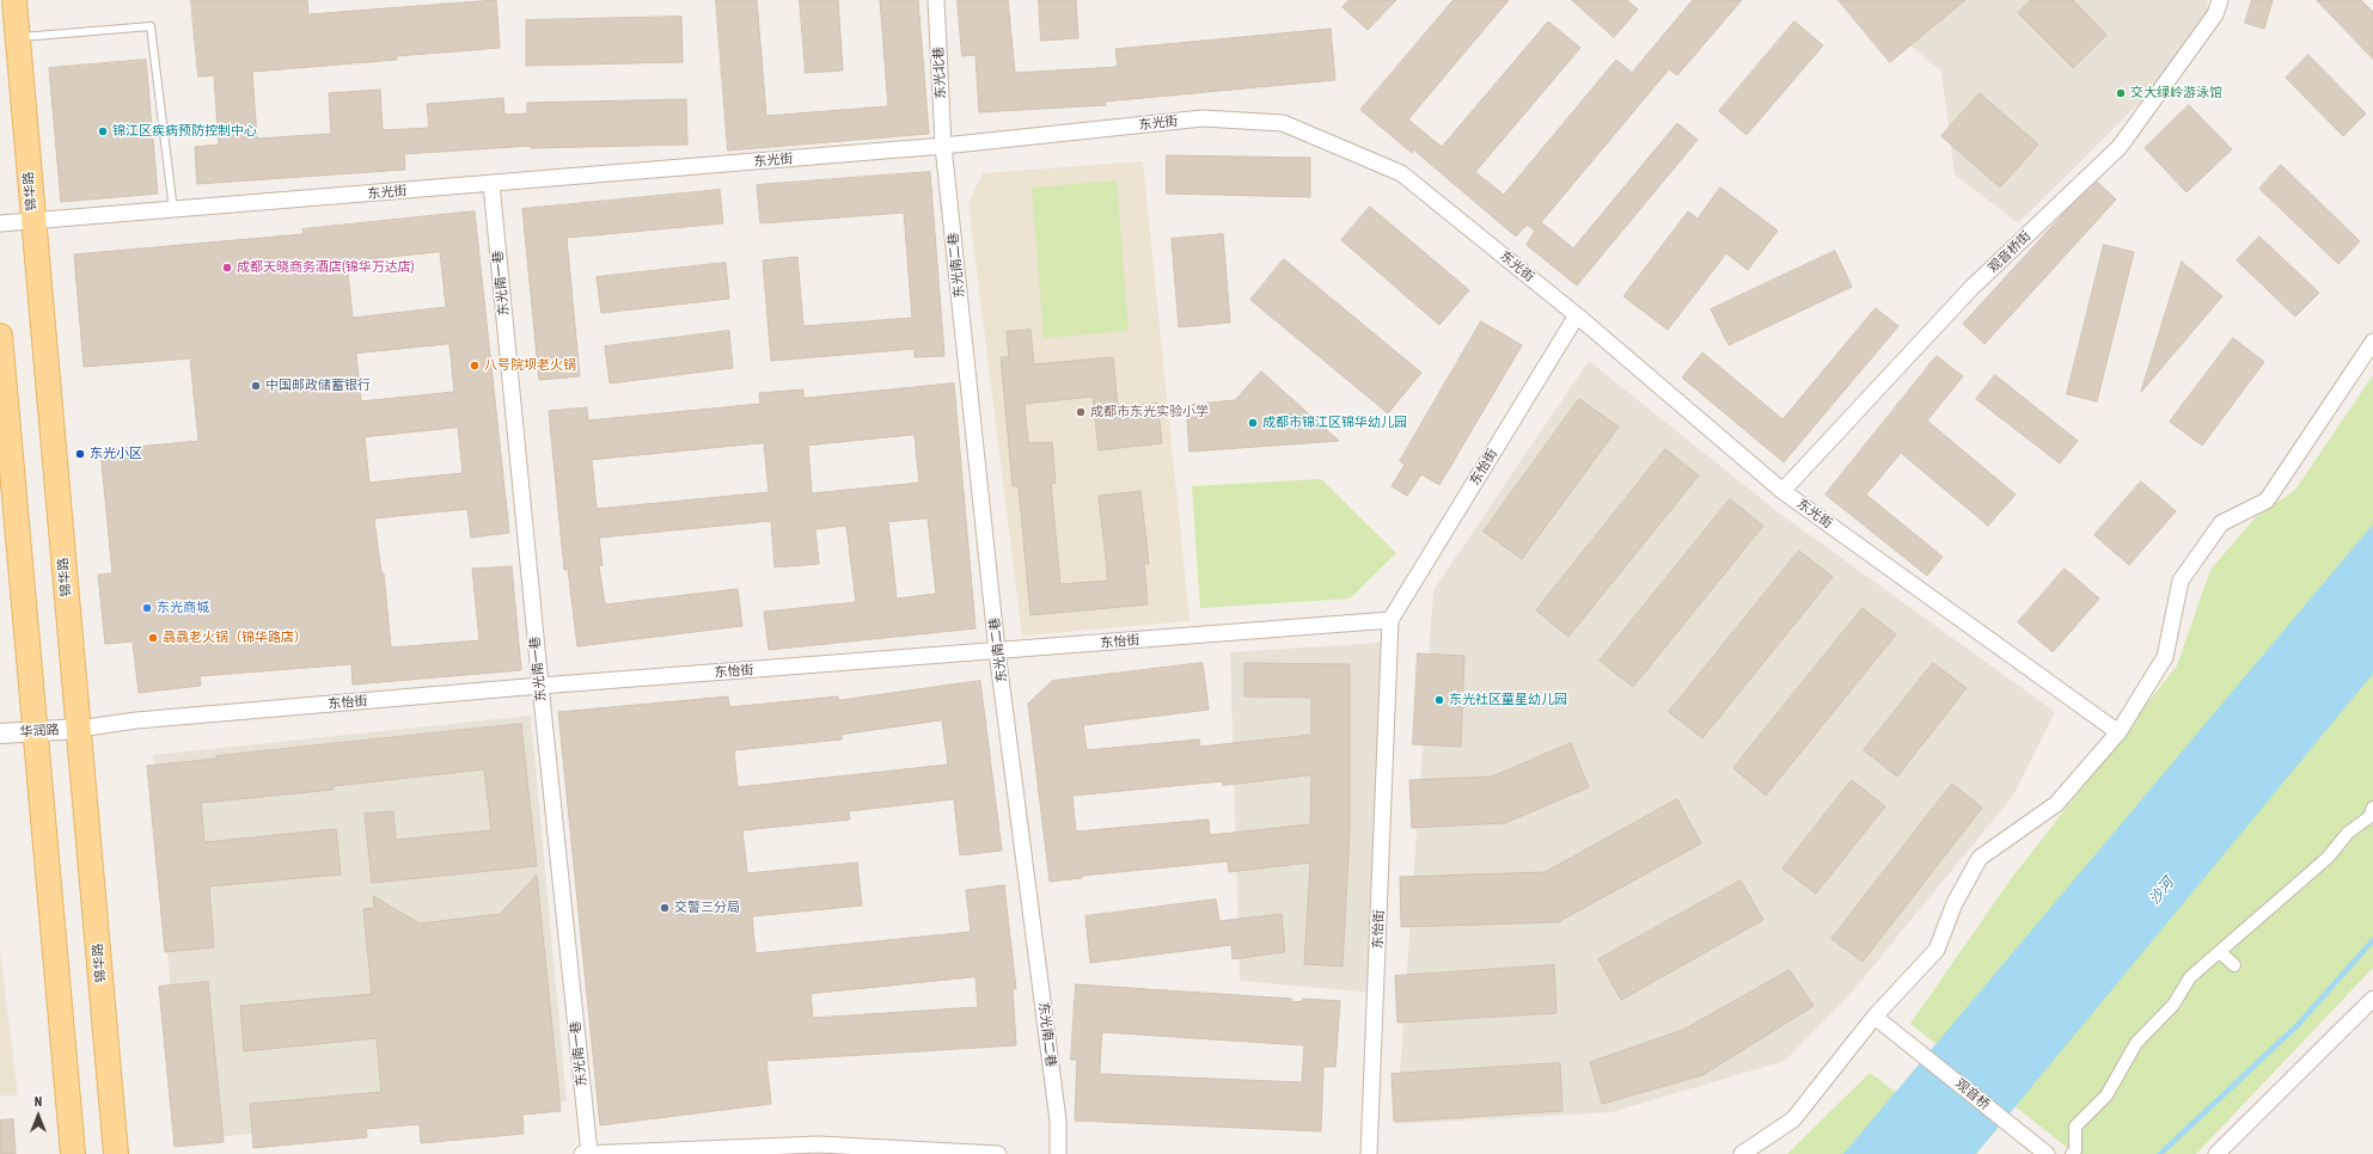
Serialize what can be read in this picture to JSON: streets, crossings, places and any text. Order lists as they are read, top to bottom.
{
  "streets": {
    "main road": ["锦华路"],
    "street": [
      "东光北巷",
      "东光街",
      "观音桥街",
      "东光南二巷",
      "东光南一巷",
      "东怡街",
      "华润路",
      "观音桥"
    ]
  },
  "crossings": [
    ["东光北巷", "东光街"],
    ["东光北巷", "东光南二巷"],
    ["东光街", "锦华路"],
    ["东光街", "观音桥街"],
    ["东光街", "东光南二巷"],
    ["东光街", "东光南一巷"],
    ["东光街", "东怡街"],
    ["锦华路", "东怡街"],
    ["锦华路", "华润路"],
    ["东光南二巷", "东怡街"],
    ["东光南一巷", "东怡街"],
    ["东怡街", "华润路"]
  ],
  "water": ["沙河"],
  "places": [
    "交大绿岭游泳馆",
    "锦江区疾病预防控制中心",
    "成都天晓商务酒店(锦华万达店)",
    "八号院坝老火锅",
    "中国邮政储蓄银行",
    "成都市东光实验小学",
    "成都市锦江区锦华幼儿园",
    "东光小区",
    "东光商城",
    "骉骉老火锅（锦华路店）",
    "东光社区童星幼儿园",
    "交警三分局"
  ],
  "north": "top"
}
